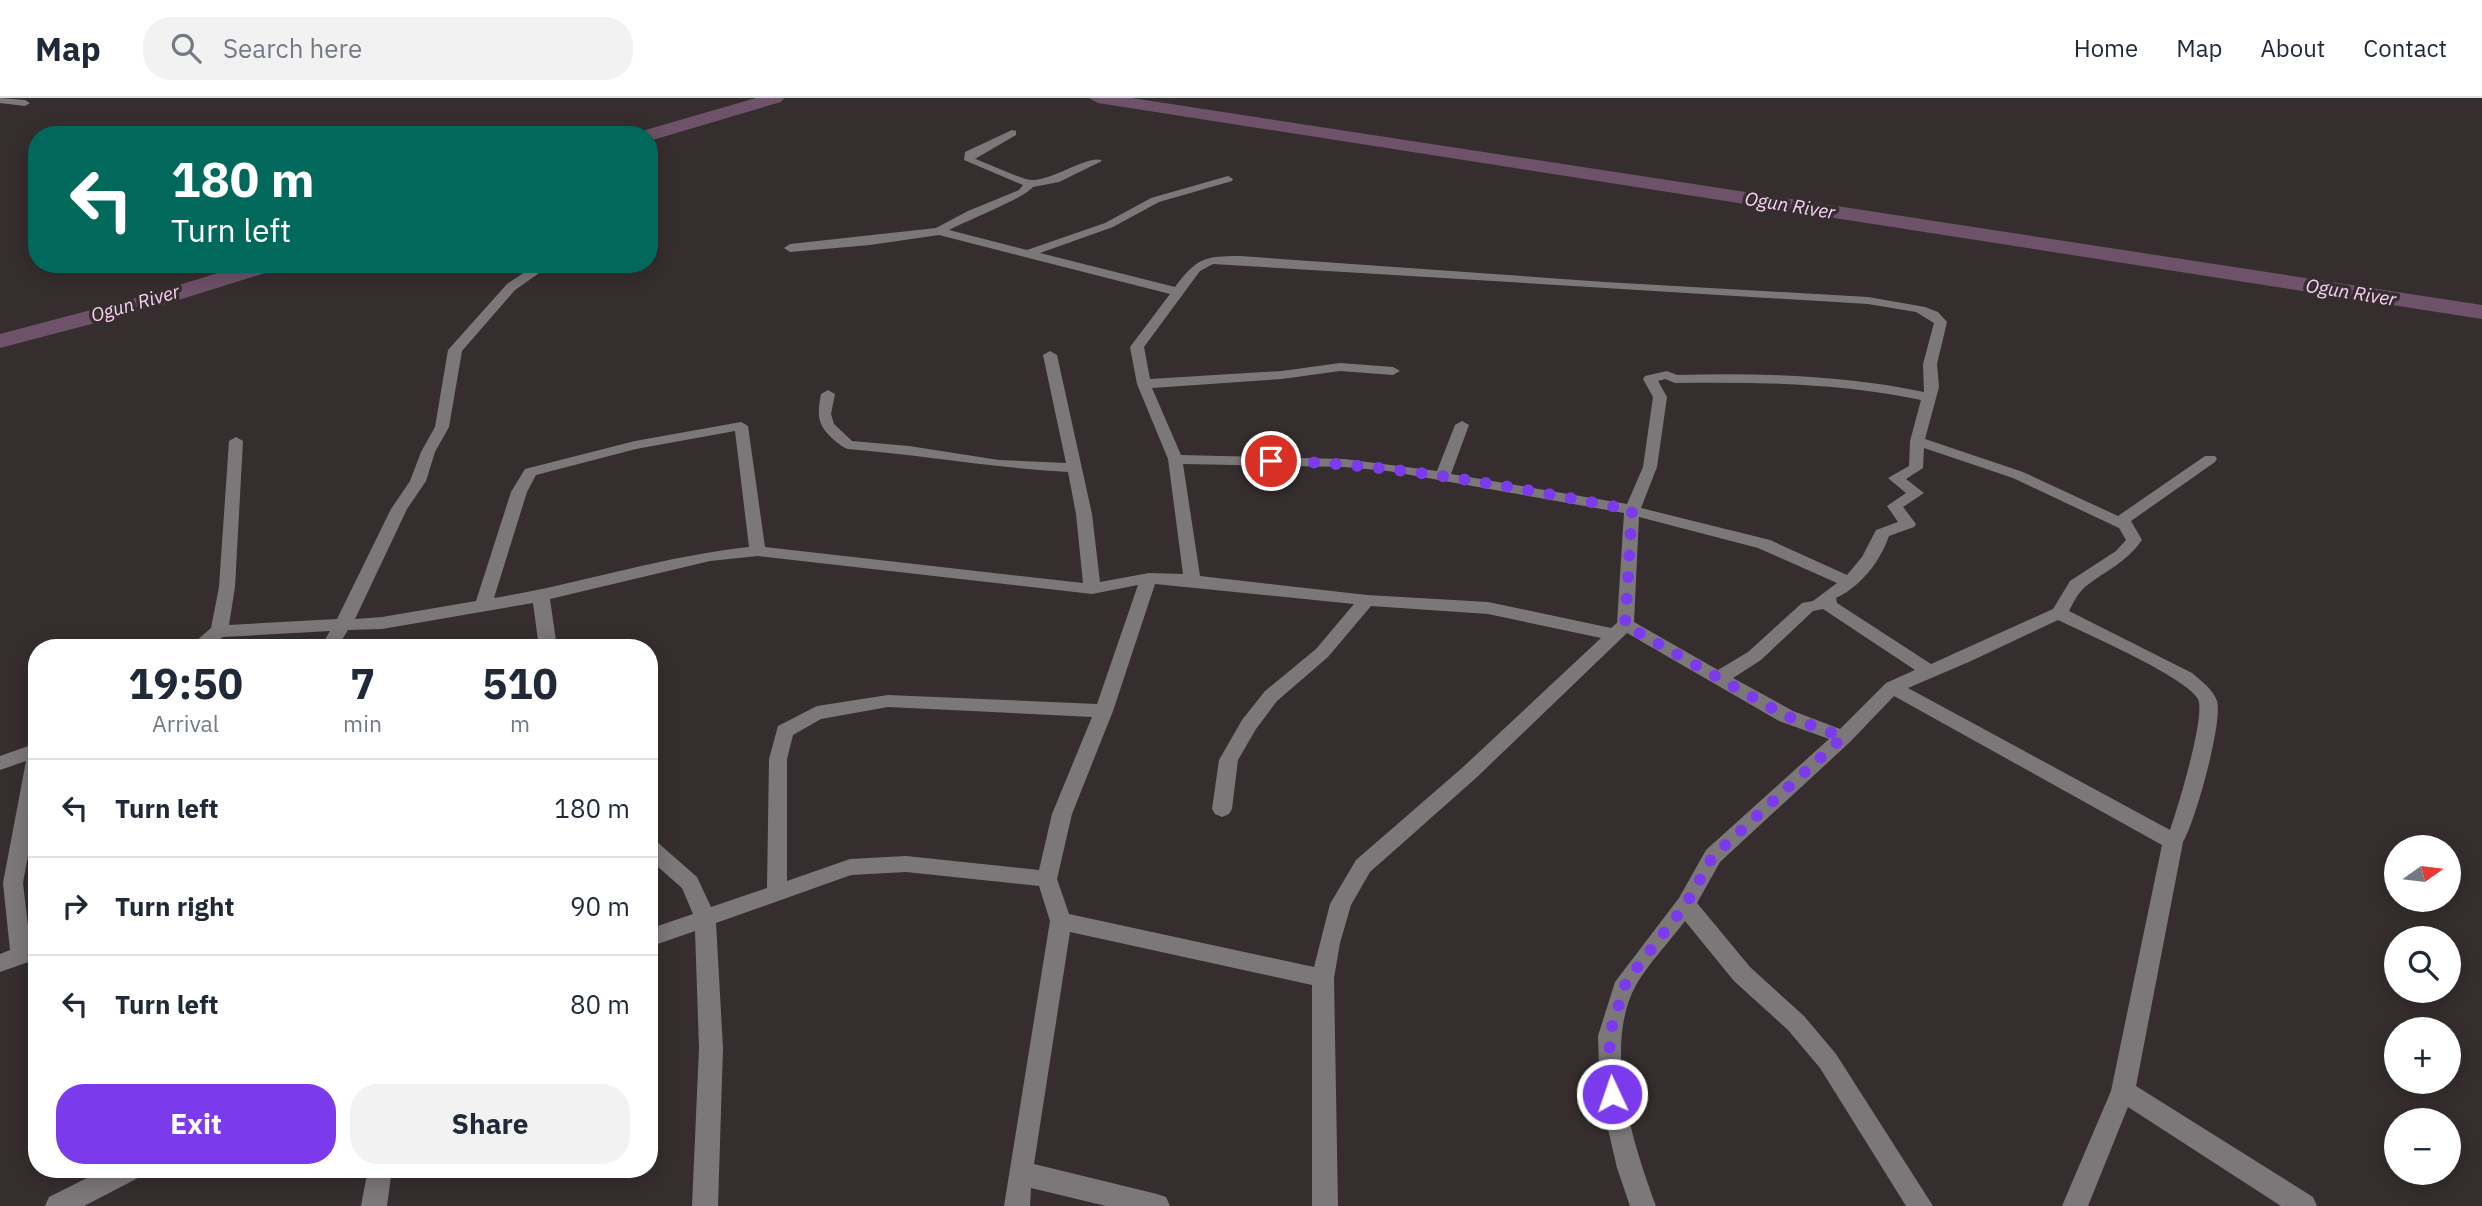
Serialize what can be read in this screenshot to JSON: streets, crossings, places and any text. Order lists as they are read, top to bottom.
{
  "water": ["Ogun River"],
  "north": "right",
  "page": {
    "header": "Map",
    "search": "Search here",
    "nav": [
      "Home",
      "Map",
      "About",
      "Contact"
    ],
    "turn": ["180 m", "Turn left"],
    "eta": [
      "19:50",
      "Arrival",
      "7",
      "min",
      "510",
      "m"
    ],
    "list": [
      {
        "name": "Turn left",
        "value": "180 m"
      },
      {
        "name": "Turn right",
        "value": "90 m"
      },
      {
        "name": "Turn left",
        "value": "80 m"
      }
    ],
    "map_buttons": ["+", "−"],
    "buttons": ["Exit", "Share"]
  }
}
